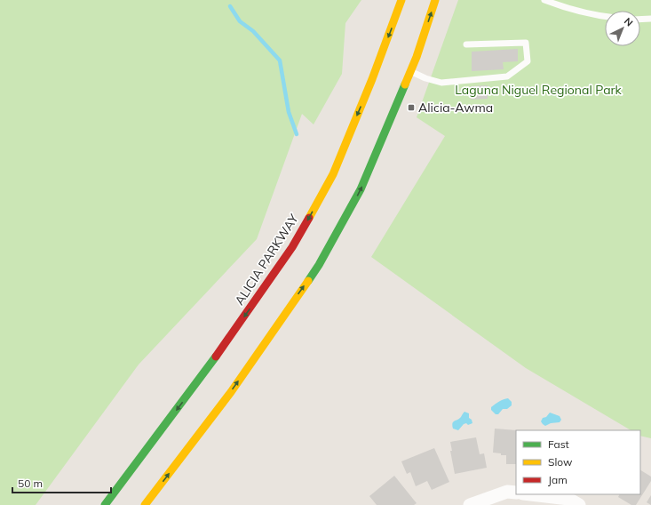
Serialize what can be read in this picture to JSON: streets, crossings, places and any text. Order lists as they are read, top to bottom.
{
  "streets": {
    "main road": ["ALICIA PARKWAY"]
  },
  "parks": ["Laguna Niguel Regional Park"],
  "places": {
    "transit": ["Alicia-Awma"]
  },
  "legend": ["Fast", "Slow", "Jam"],
  "scale_bar": "50 m",
  "north": "top right"
}
